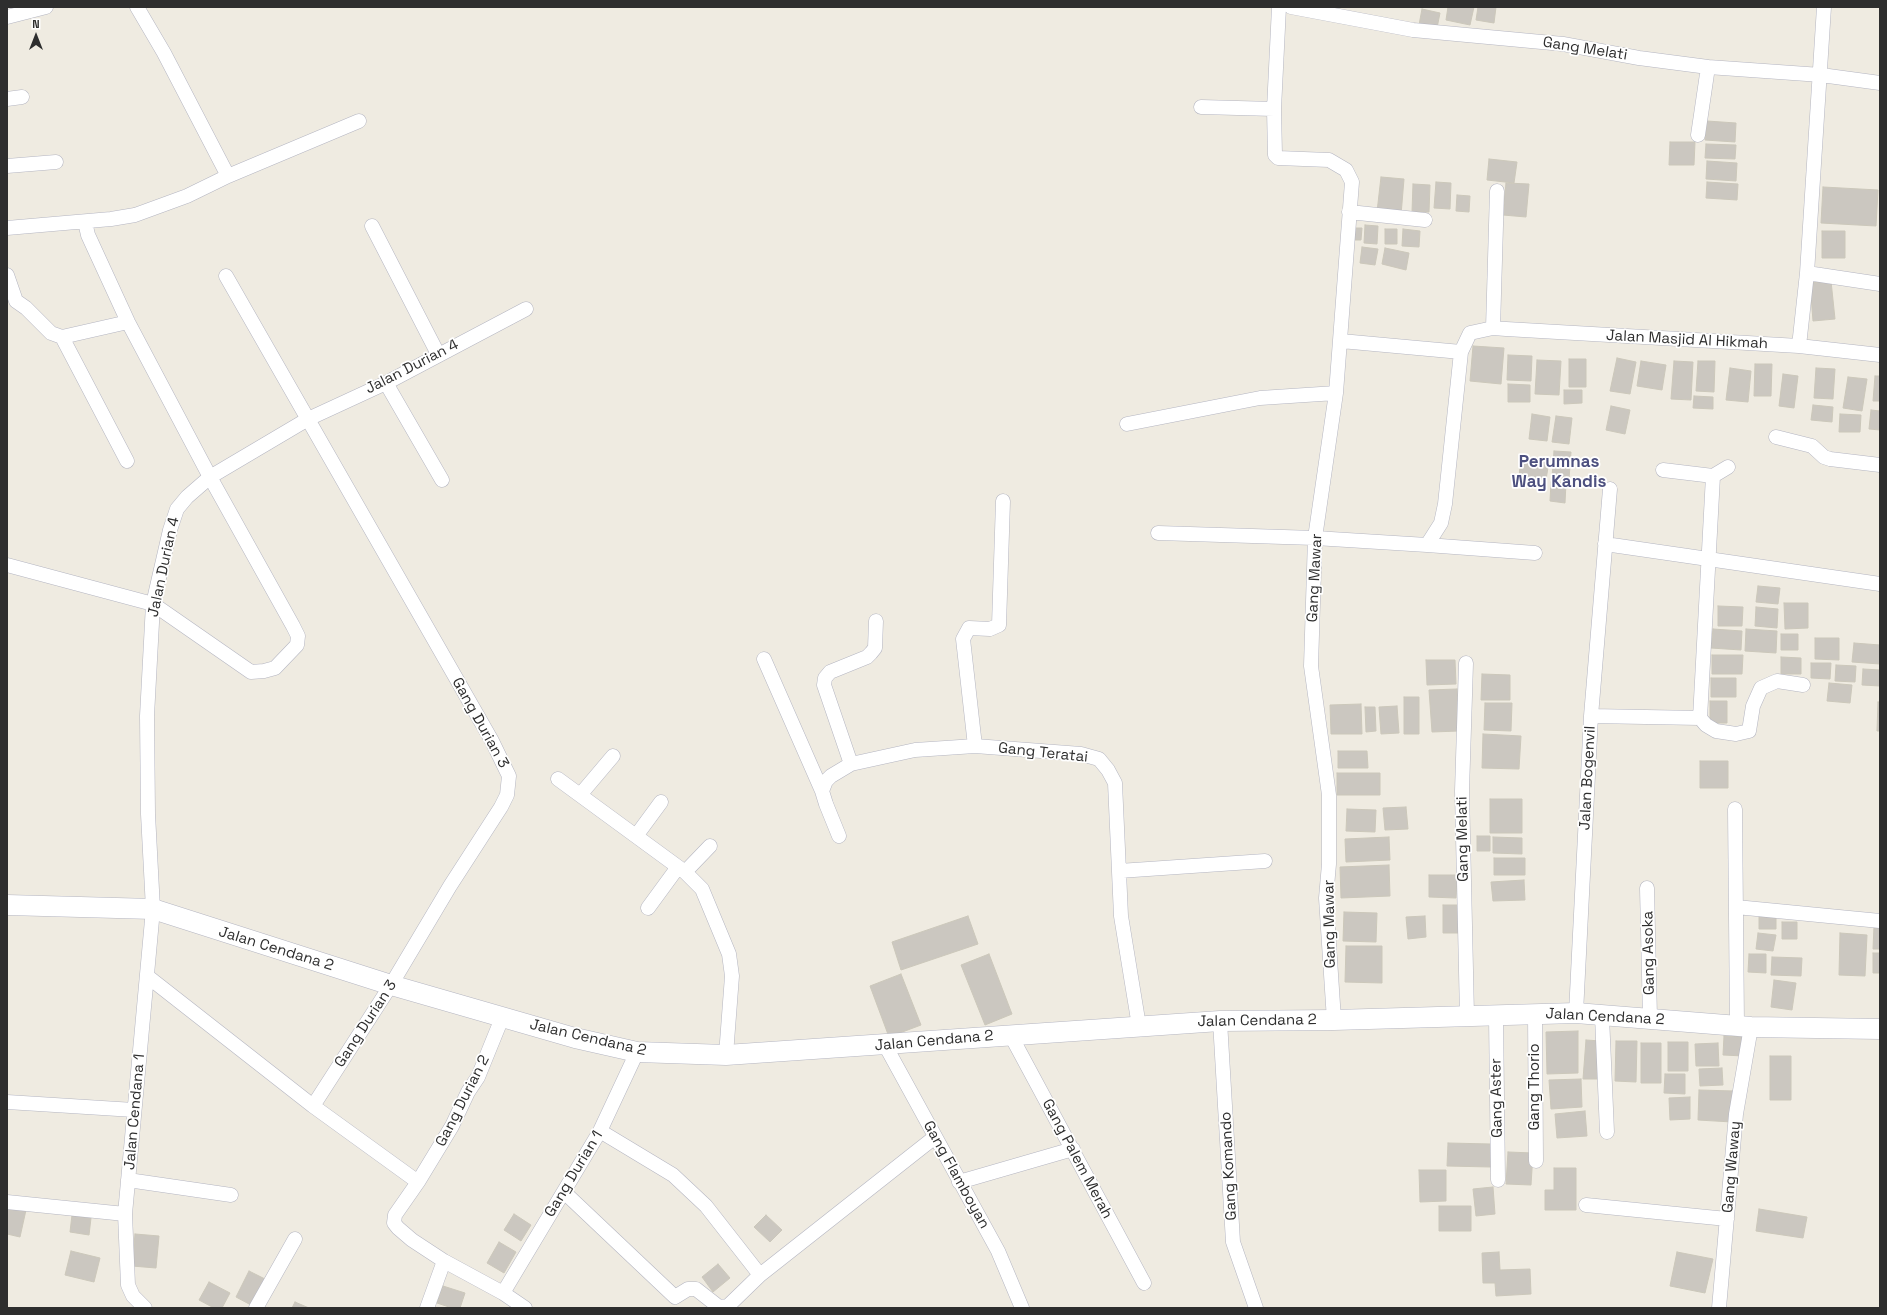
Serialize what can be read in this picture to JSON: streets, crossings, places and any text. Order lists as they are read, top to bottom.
{
  "streets": {
    "street": [
      "Gang Melati",
      "Jalan Masjid Al Hikmah",
      "Jalan Durian 4",
      "Gang Mawar",
      "Gang Durian 3",
      "Gang Teratai",
      "Jalan Bogenvil",
      "Jalan Cendana 2",
      "Gang Asoka",
      "Gang Thorio",
      "Gang Aster",
      "Gang Durian 2",
      "Jalan Cendana 1",
      "Gang Palem Merah",
      "Gang Komando",
      "Gang Waway",
      "Gang Durian 1",
      "Gang Flamboyan"
    ]
  },
  "crossings": [
    ["Gang Melati", "Jalan Cendana 2"],
    ["Jalan Durian 4", "Gang Durian 3"],
    ["Jalan Durian 4", "Jalan Cendana 2"],
    ["Jalan Durian 4", "Jalan Cendana 1"],
    ["Gang Mawar", "Jalan Cendana 2"],
    ["Gang Durian 3", "Jalan Cendana 2"],
    ["Gang Teratai", "Jalan Cendana 2"],
    ["Jalan Bogenvil", "Jalan Cendana 2"],
    ["Jalan Cendana 2", "Gang Asoka"],
    ["Jalan Cendana 2", "Gang Thorio"],
    ["Jalan Cendana 2", "Gang Aster"],
    ["Jalan Cendana 2", "Gang Durian 2"],
    ["Jalan Cendana 2", "Jalan Cendana 1"],
    ["Jalan Cendana 2", "Gang Palem Merah"],
    ["Jalan Cendana 2", "Gang Komando"],
    ["Jalan Cendana 2", "Gang Waway"],
    ["Jalan Cendana 2", "Gang Durian 1"],
    ["Jalan Cendana 2", "Gang Flamboyan"]
  ],
  "districts": ["Perumnas Way Kandis"],
  "north": "top"
}
